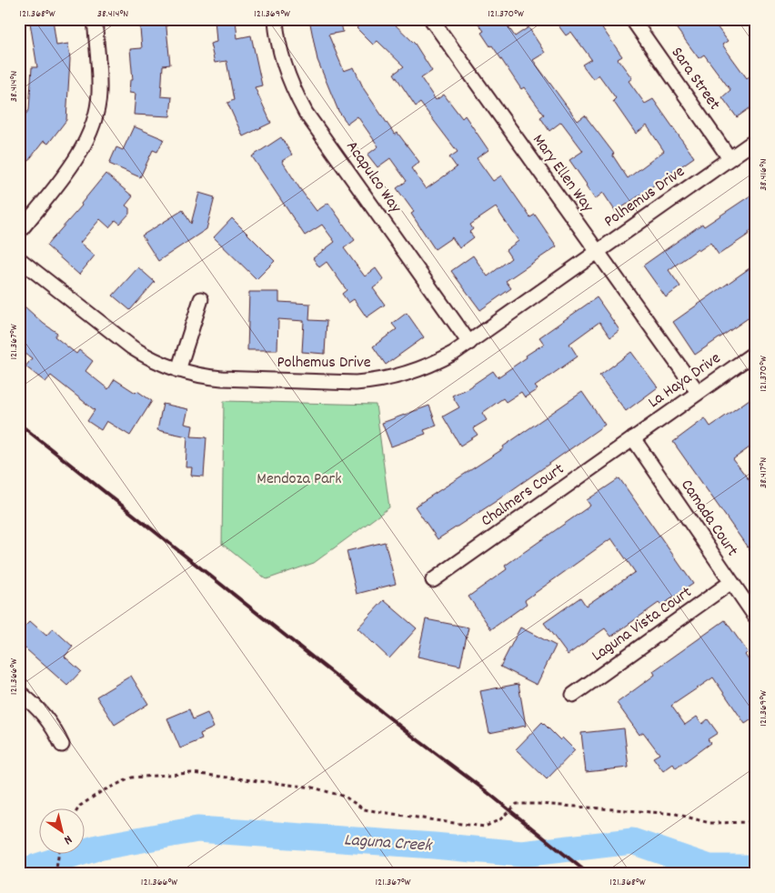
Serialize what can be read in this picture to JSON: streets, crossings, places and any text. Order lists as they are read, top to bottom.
{
  "streets": {
    "street": [
      "Sara Street",
      "Mary Ellen Way",
      "Acapulco Way",
      "Polhemus Drive",
      "La Haya Drive",
      "Chalmers Court",
      "Camada Court",
      "Laguna Vista Court"
    ]
  },
  "crossings": [
    ["Sara Street", "Polhemus Drive"],
    ["Mary Ellen Way", "Polhemus Drive"],
    ["Mary Ellen Way", "La Haya Drive"],
    ["Acapulco Way", "Polhemus Drive"],
    ["La Haya Drive", "Chalmers Court"],
    ["La Haya Drive", "Camada Court"],
    ["Chalmers Court", "Camada Court"],
    ["Camada Court", "Laguna Vista Court"]
  ],
  "water": ["Laguna Creek"],
  "parks": ["Mendoza Park"],
  "north": "bottom right",
  "coordinates": [
    "121.368°W",
    "38.414°N",
    "121.369°W",
    "121.370°W",
    "38.416°N",
    "121.367°W",
    "38.417°N",
    "121.366°W"
  ]
}
